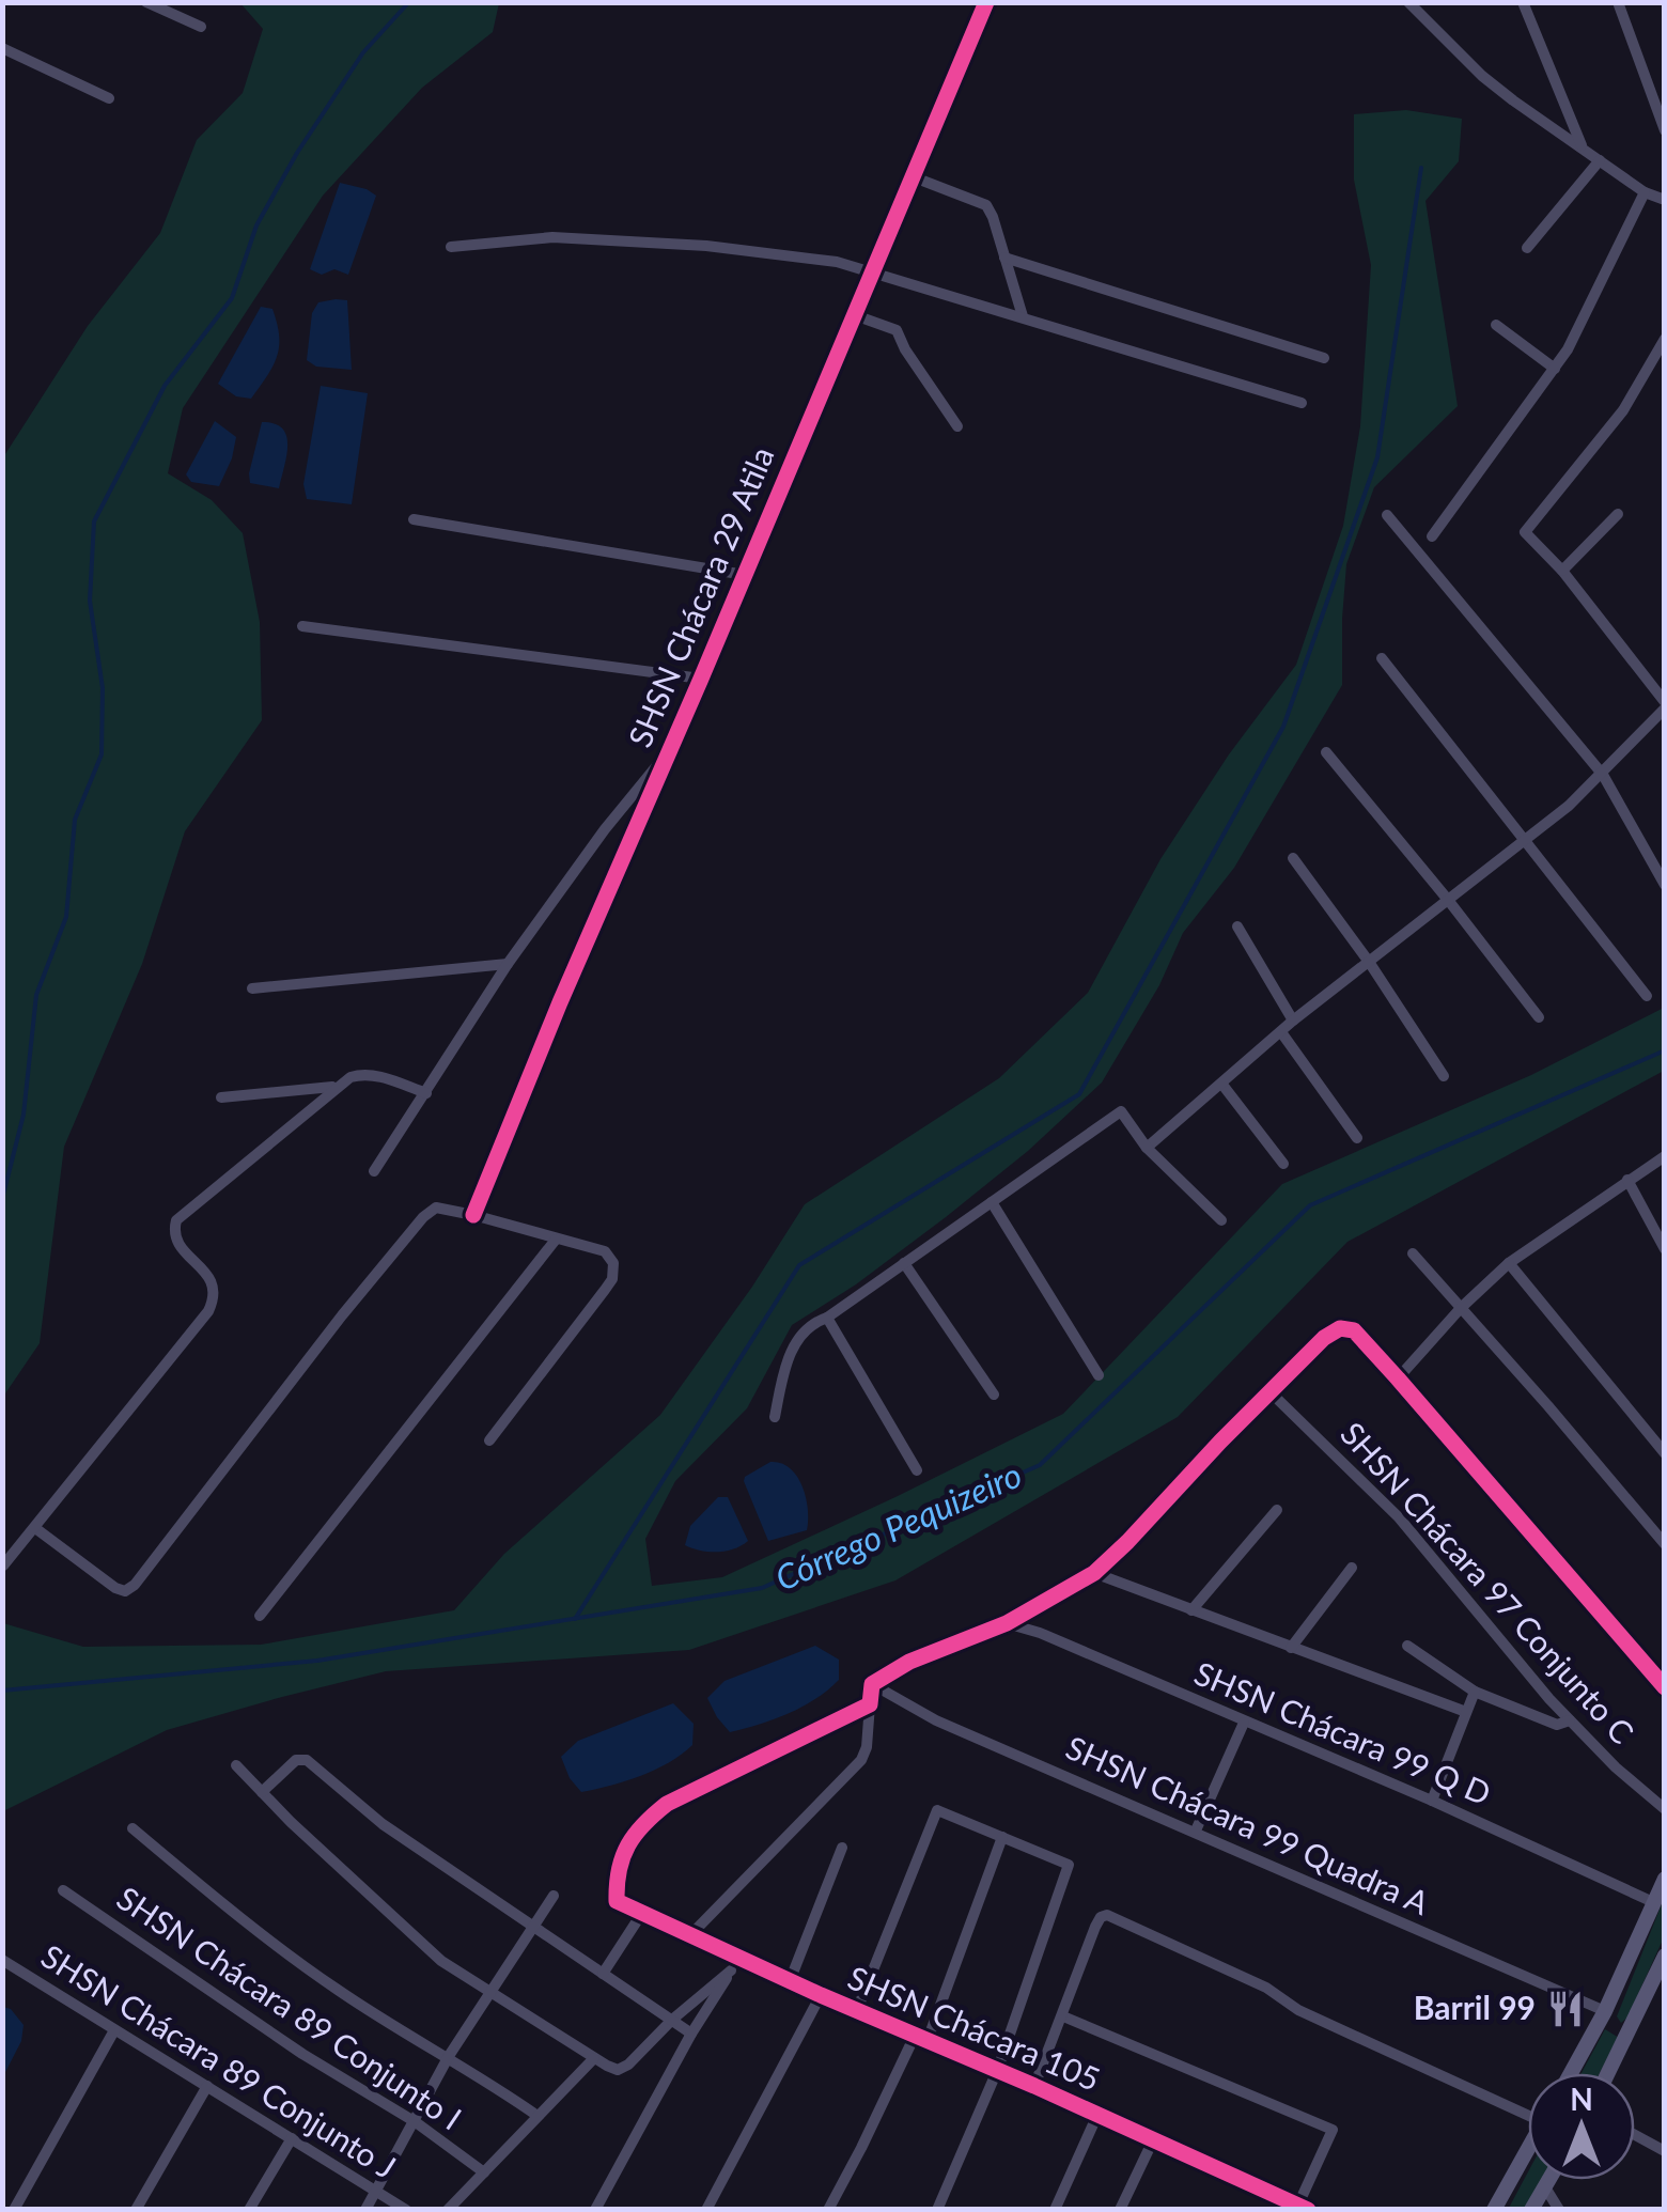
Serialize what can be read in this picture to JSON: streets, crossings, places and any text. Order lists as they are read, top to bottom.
{
  "streets": {
    "street": [
      "SHSN Chácara 29 Atila",
      "SHSN Chácara 97 Conjunto C",
      "SHSN Chácara 99 Q D",
      "SHSN Chácara 99 Quadra A",
      "SHSN Chácara 89 Conjunto I",
      "SHSN Chácara 105",
      "SHSN Chácara 89 Conjunto J"
    ]
  },
  "water": ["Córrego Pequizeiro"],
  "places": {
    "restaurant": ["Barril 99"]
  },
  "north": "top"
}
